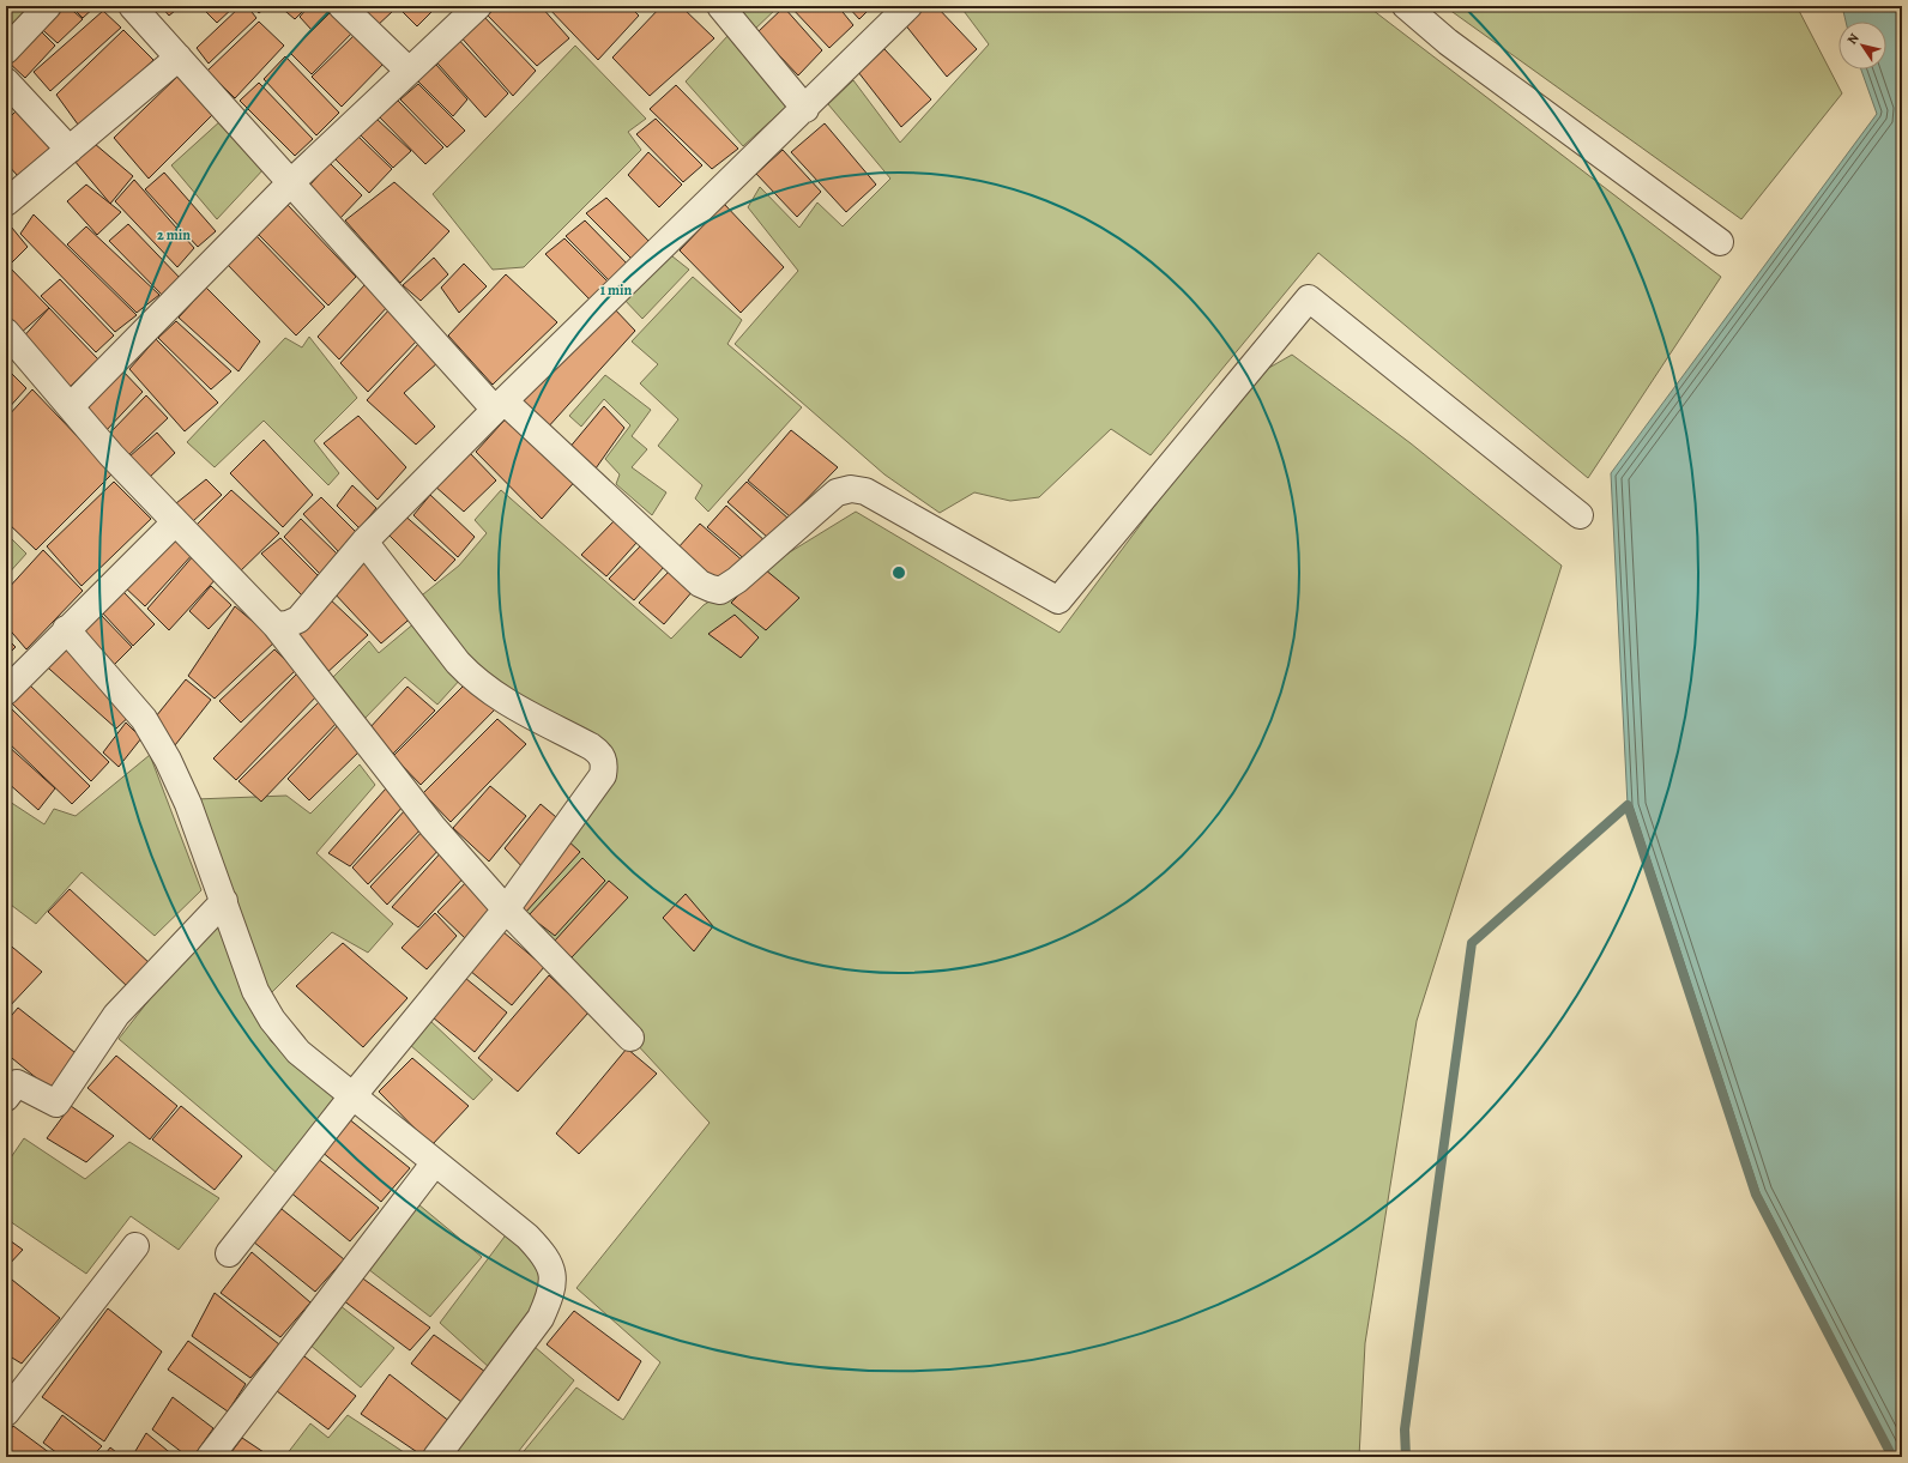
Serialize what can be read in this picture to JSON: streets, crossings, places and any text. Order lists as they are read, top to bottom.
{
  "north": "top left",
  "rings": ["2 min", "1 min"]
}
